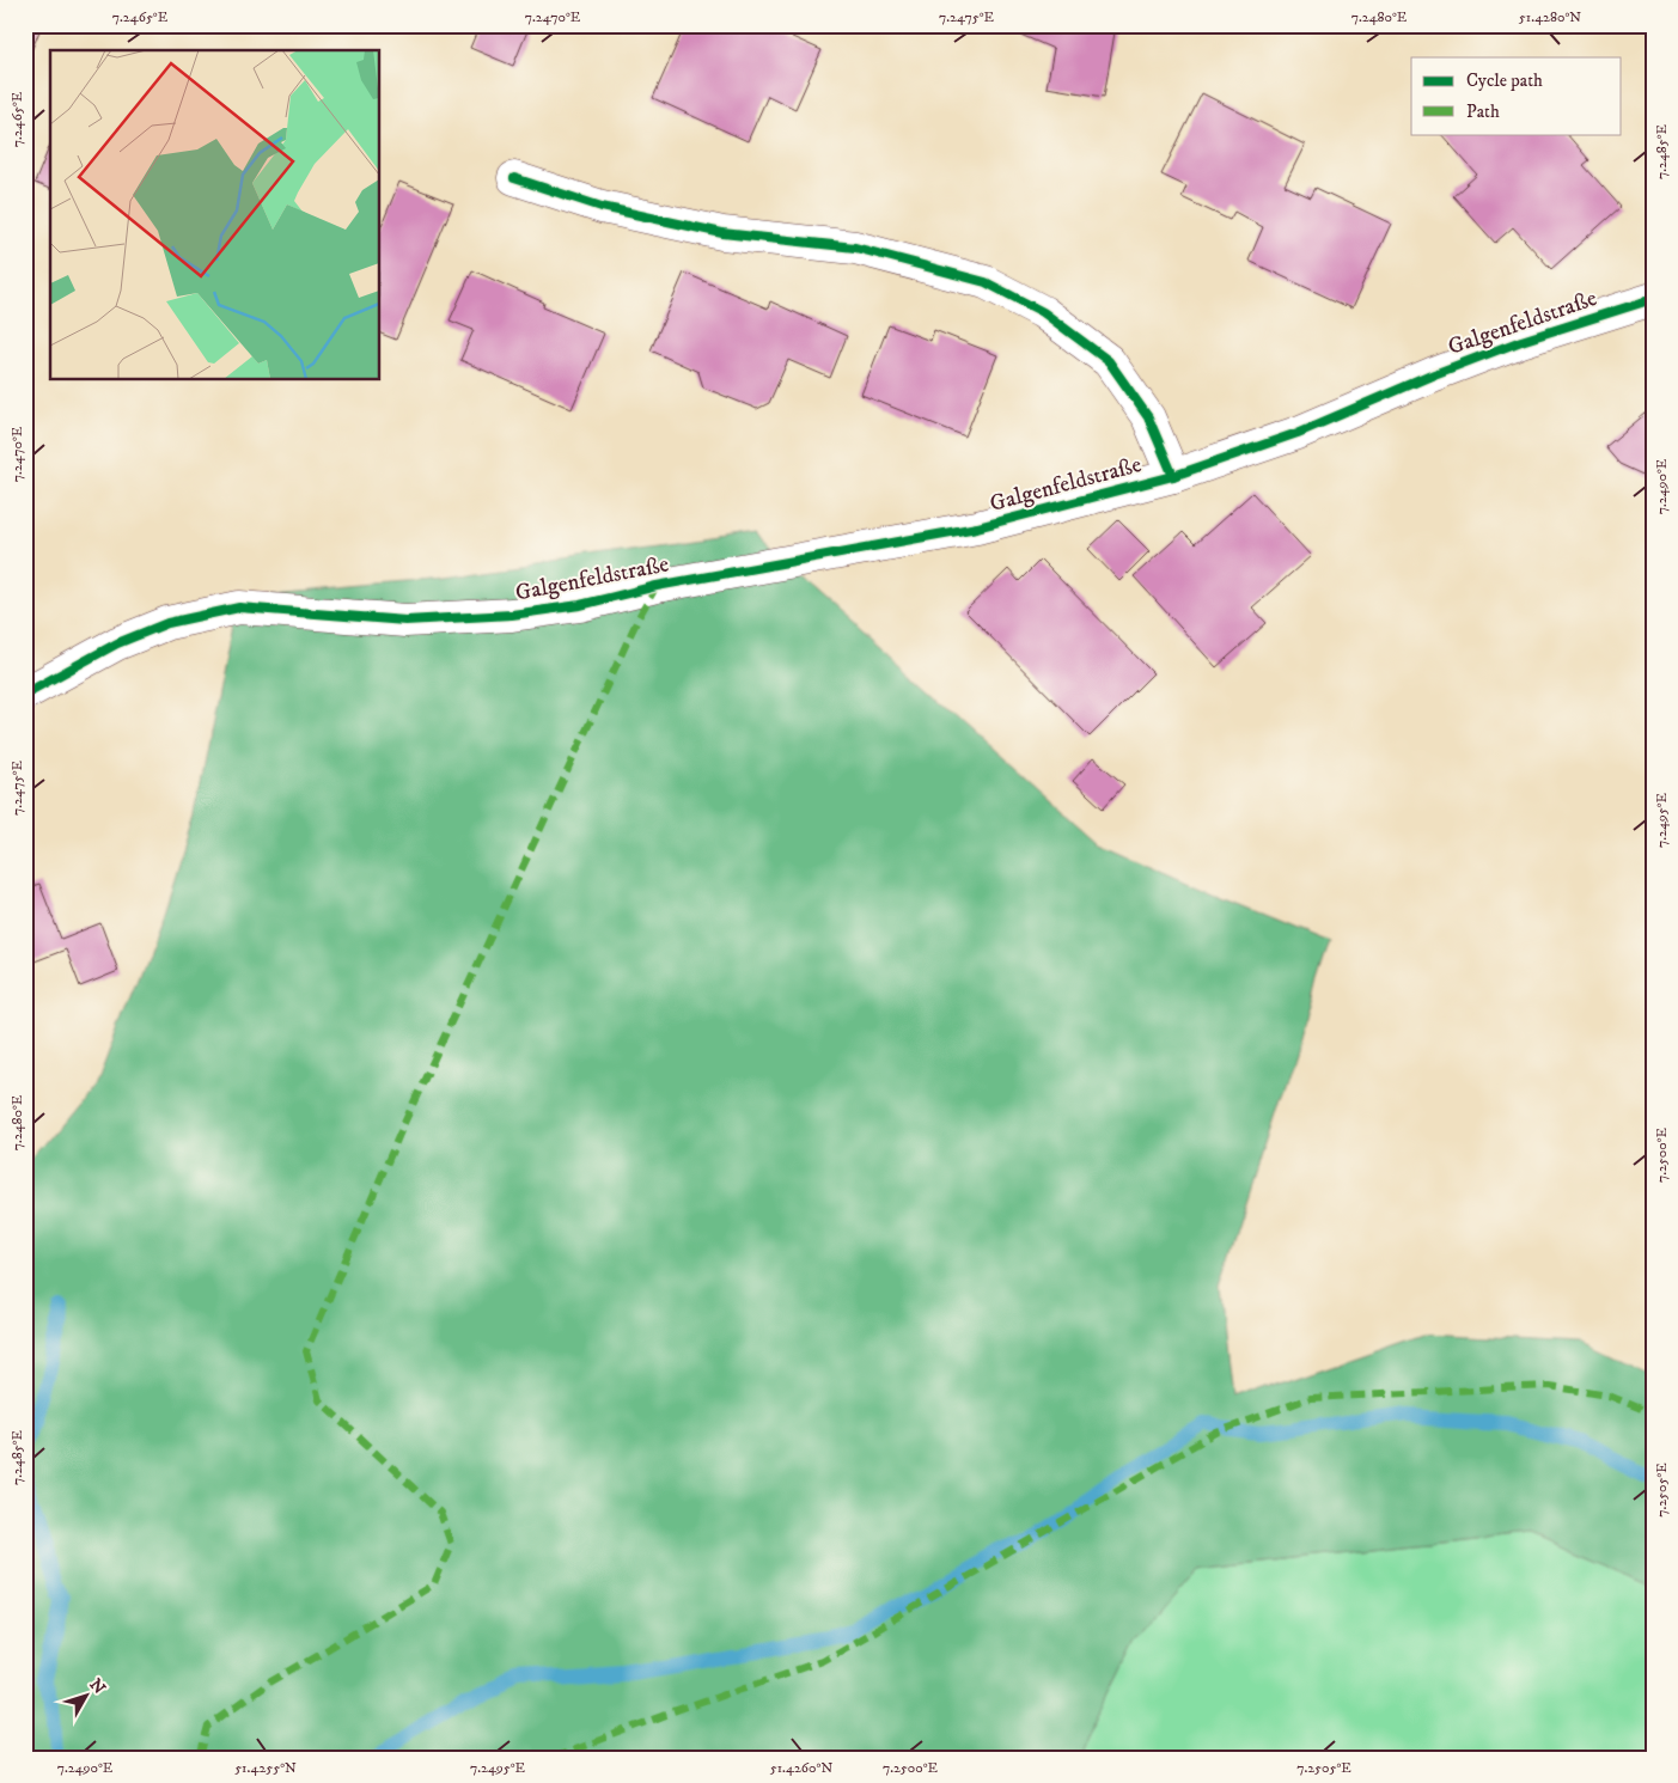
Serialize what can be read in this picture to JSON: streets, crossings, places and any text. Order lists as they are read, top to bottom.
{
  "streets": {
    "street": ["Galgenfeldstraße"]
  },
  "legend": ["Cycle path", "Path"],
  "north": "top right",
  "coordinates": [
    "7.2465°E",
    "7.2470°E",
    "7.2475°E",
    "7.2480°E",
    "51.4280°N",
    "7.2485°E",
    "7.2490°E",
    "7.2495°E",
    "7.2500°E",
    "7.2505°E",
    "51.4255°N",
    "51.4260°N"
  ]
}
